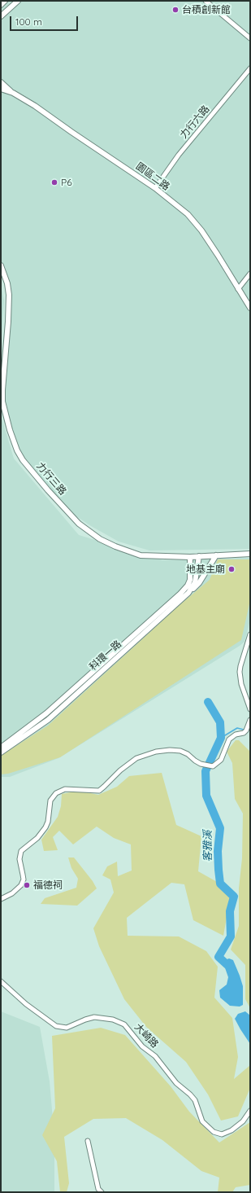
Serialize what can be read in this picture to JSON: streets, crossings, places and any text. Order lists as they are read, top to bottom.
{
  "streets": {
    "street": [
      "力行六路",
      "園區二路",
      "力行三路",
      "科環一路",
      "大崎路"
    ]
  },
  "crossings": [
    ["力行六路", "園區二路"],
    ["力行三路", "科環一路"]
  ],
  "water": ["客雅溪"],
  "places": [
    "台積創新館",
    "P6",
    "地基主廟",
    "福德祠"
  ],
  "scale_bar": "100 m"
}
